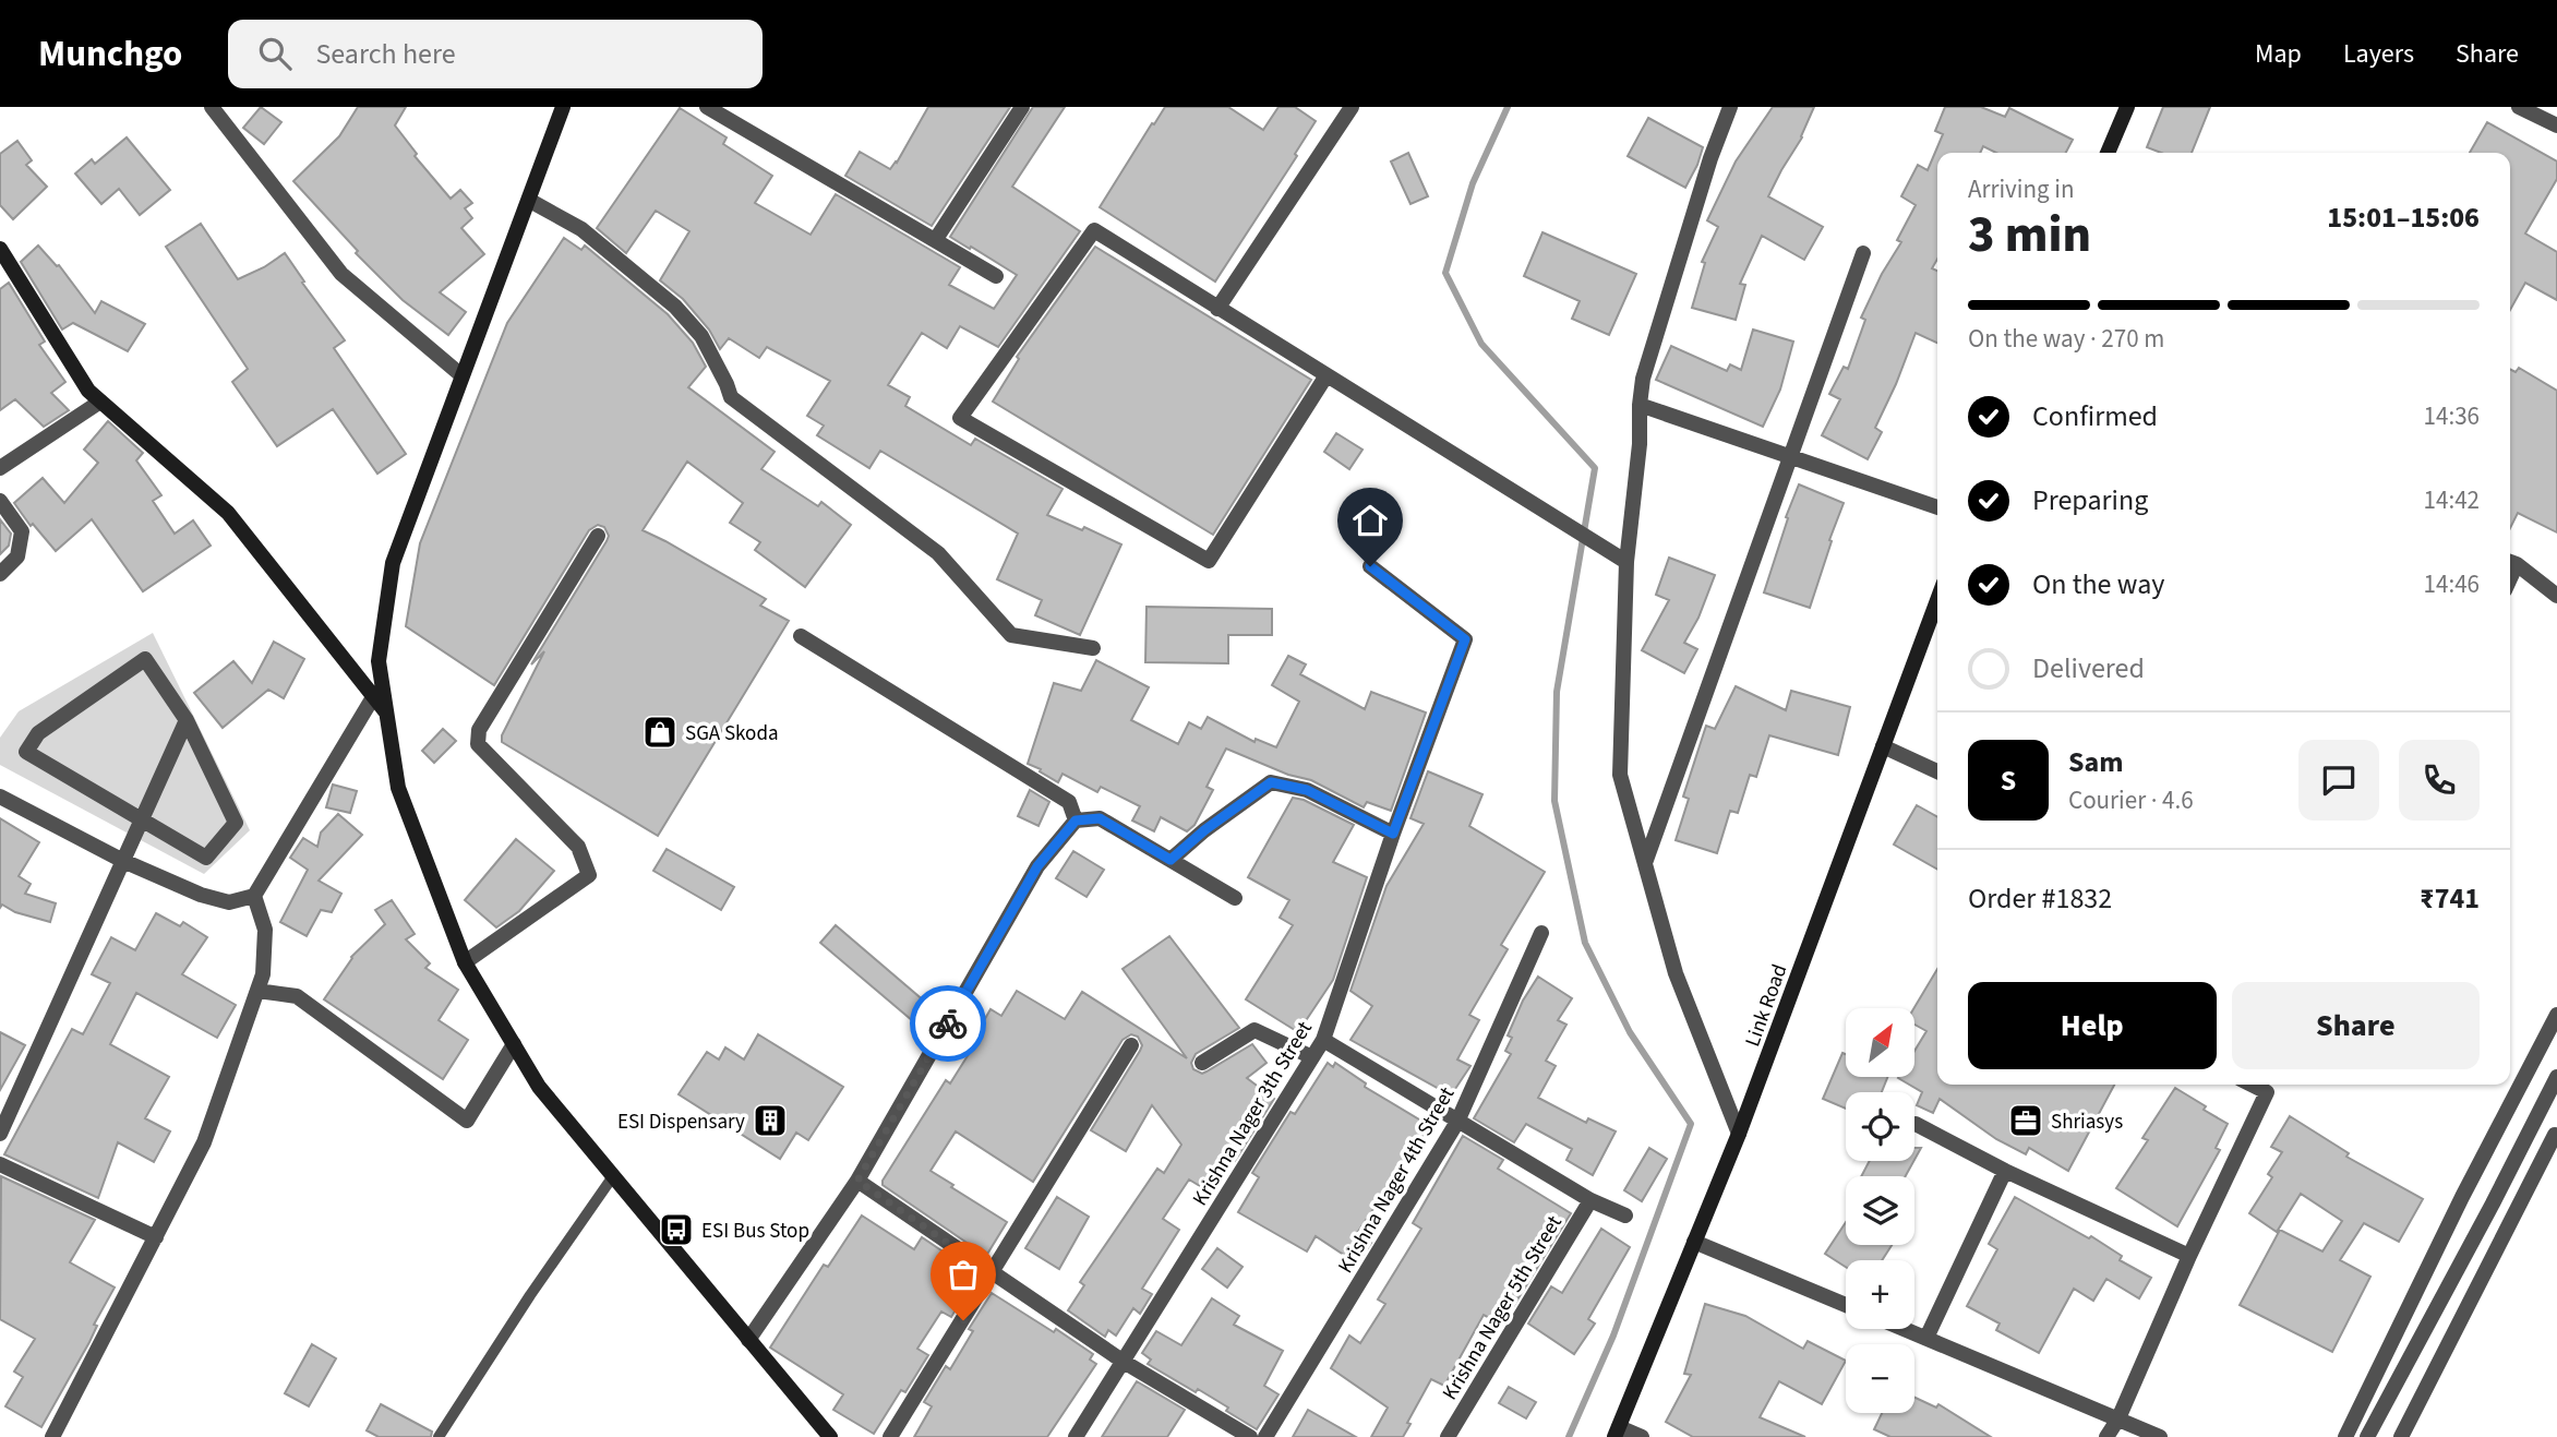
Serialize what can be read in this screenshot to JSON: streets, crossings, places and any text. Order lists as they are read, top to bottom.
{
  "streets": {
    "street": [
      "Link Road",
      "Krishna Nager 3th Street",
      "Krishna Nager 4th Street",
      "Krishna Nager 5th Street"
    ]
  },
  "places": {
    "shop": ["SGA Skoda"],
    "building": ["ESI Dispensary"],
    "office": ["Shriasys"],
    "bus stop": ["ESI Bus Stop"]
  },
  "north": "top right",
  "page": {
    "header": "Munchgo",
    "search": "Search here",
    "nav": ["Map", "Layers", "Share"],
    "heading": ["3 min", "Arriving in", "15:01–15:06"],
    "panel": [
      "Sam",
      "Courier · 4.6",
      "Order #1832",
      "₹741"
    ],
    "bar": "On the way · 270 m",
    "list": [
      ["Confirmed", "14:36"],
      ["Preparing", "14:42"],
      ["On the way", "14:46"],
      "Delivered"
    ],
    "round": "S",
    "buttons": ["Help", "Share"],
    "map_buttons": ["+", "−"]
  }
}
